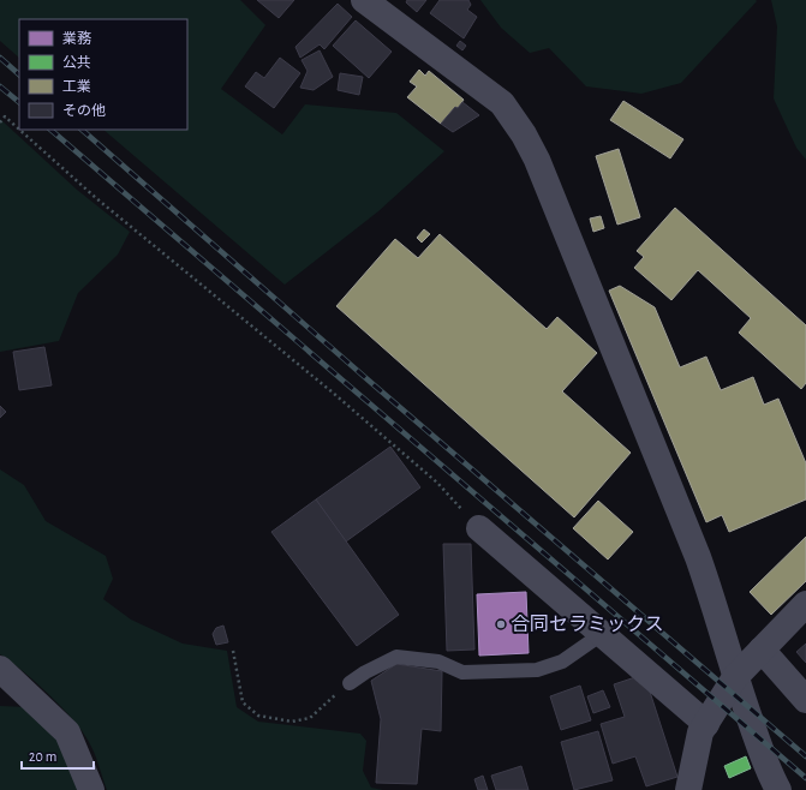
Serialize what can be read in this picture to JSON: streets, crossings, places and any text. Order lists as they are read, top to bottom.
{
  "places": ["合同セラミックス"],
  "legend": [
    "業務",
    "公共",
    "工業",
    "その他"
  ],
  "scale_bar": "20 m"
}
